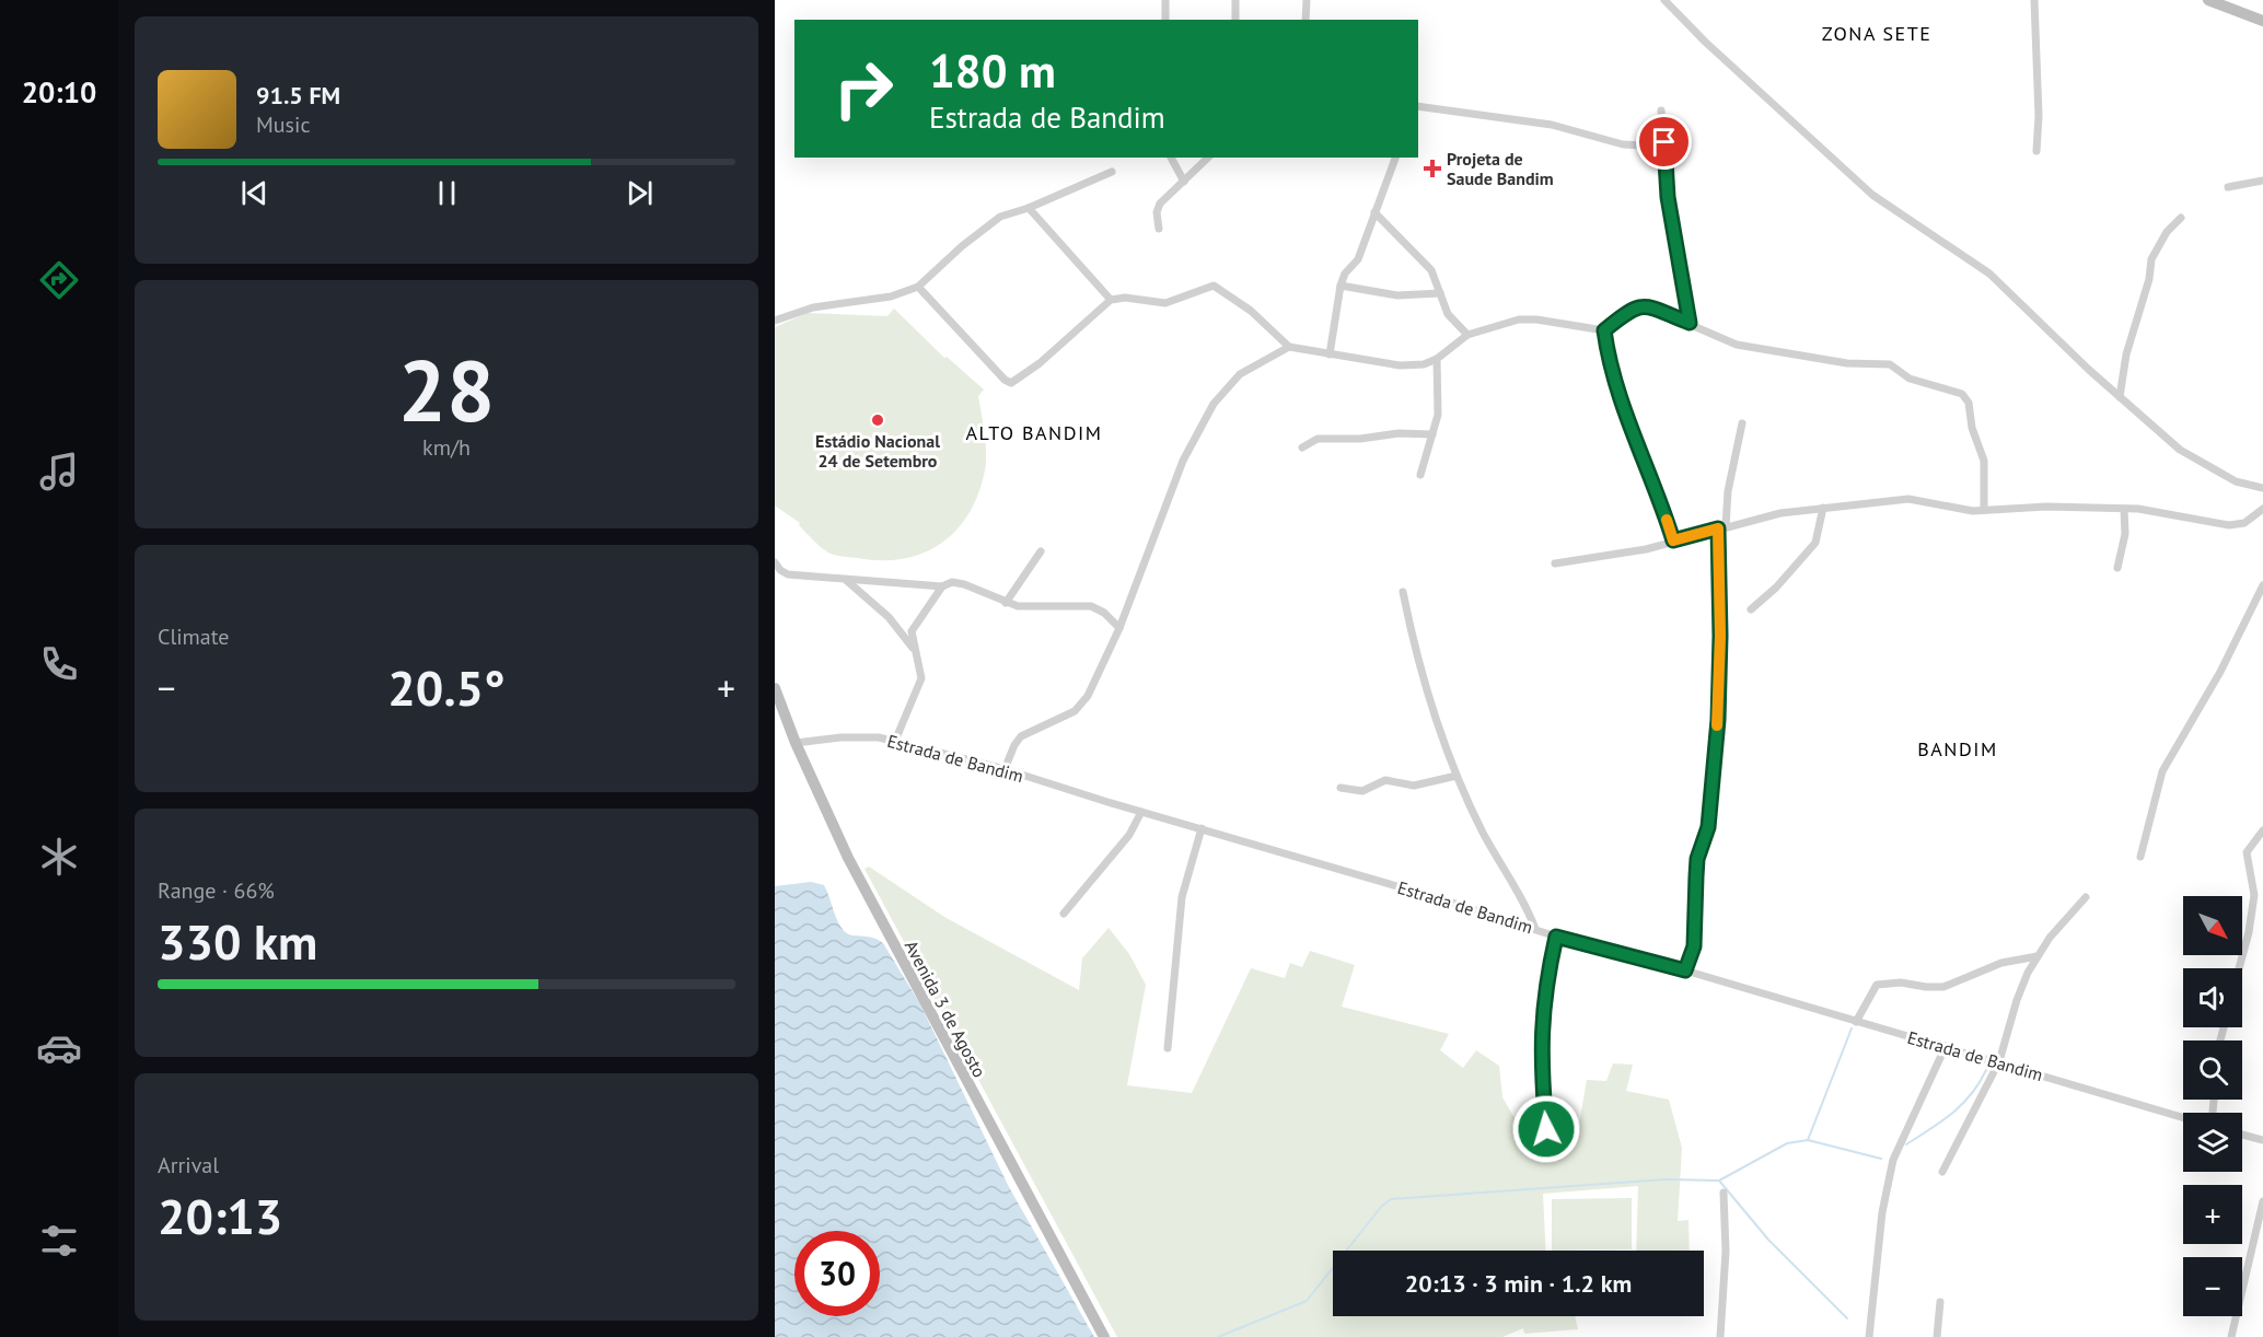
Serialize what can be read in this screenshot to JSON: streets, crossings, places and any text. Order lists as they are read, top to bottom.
{
  "streets": {
    "street": ["Estrada de Bandim", "Avenida 3 de Agosto"]
  },
  "crossings": [
    ["Estrada de Bandim", "Avenida 3 de Agosto"]
  ],
  "districts": ["ZONA SETE", "ALTO BANDIM", "BANDIM"],
  "places": {
    "health": ["Projeta de Saude Bandim"],
    "other": ["Estádio Nacional 24 de Setembro"]
  },
  "north": "bottom right",
  "page": {
    "tabs": "20:10",
    "turn": ["180 m", "Estrada de Bandim"],
    "song": ["91.5 FM", "Music"],
    "tile": [
      ["28", "km/h"],
      "Climate",
      ["Range · 66%", "330 km"],
      ["Arrival", "20:13"]
    ],
    "heat": ["−", "20.5°", "+"],
    "map_buttons": ["+", "−"],
    "limit": "30",
    "trip": "20:13 · 3 min · 1.2 km"
  }
}
